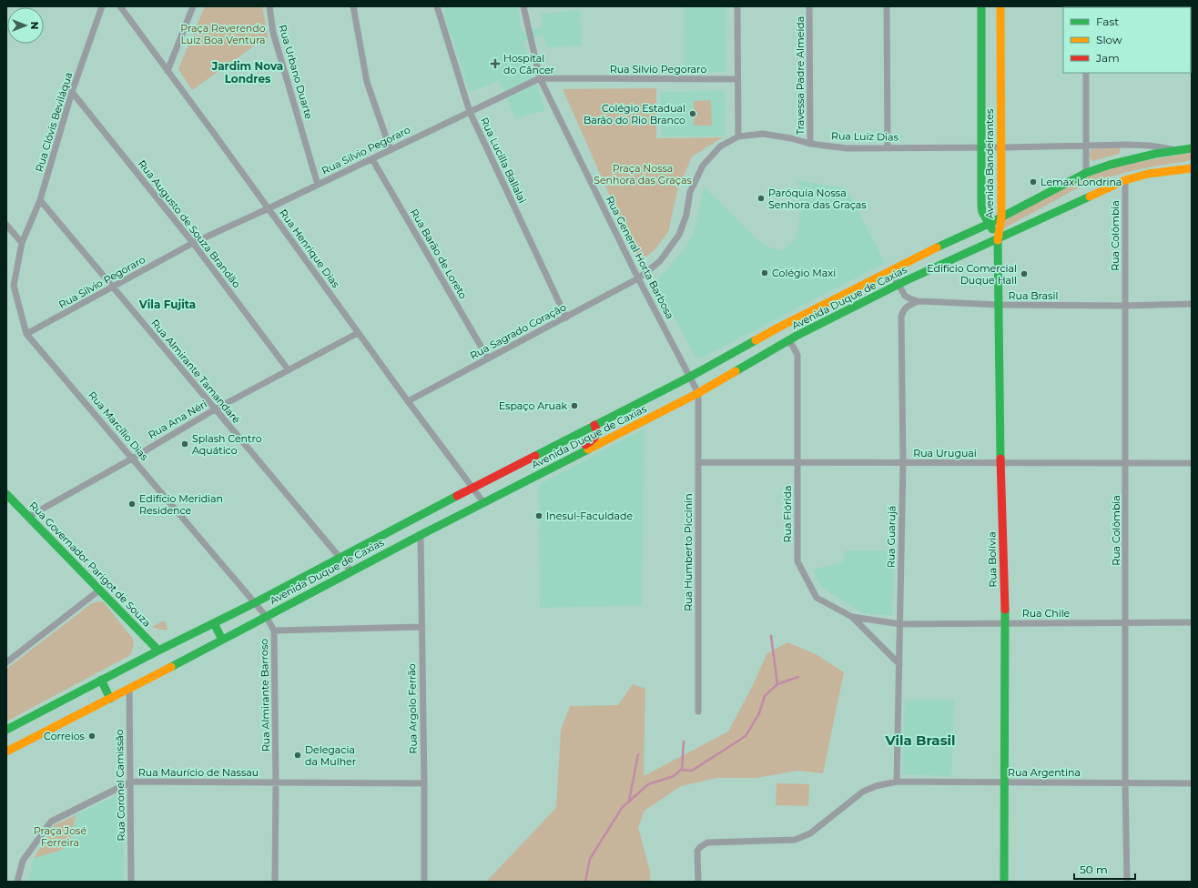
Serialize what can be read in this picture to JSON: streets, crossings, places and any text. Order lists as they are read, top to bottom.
{
  "streets": {
    "main road": [
      "Avenida Bandeirantes",
      "Avenida Duque de Caxias",
      "Rua Bolívia",
      "Rua Governador Parigot de Souza"
    ],
    "street": [
      "Rua Silvio Pegoraro",
      "Rua Urbano Duarte",
      "Travessa Padre Almeida",
      "Rua Clóvis Beviláqua",
      "Rua Luiz Dias",
      "Rua Lucilla Ballalai",
      "Rua Augusto de Souza Brandão",
      "Rua Colômbia",
      "Rua Henrique Dias",
      "Rua Barão de Loreto",
      "Rua General Horta Barbosa",
      "Rua Brasil",
      "Rua Sagrado Coração",
      "Rua Almirante Tamandaré",
      "Rua Ana Néri",
      "Rua Marcílio Dias",
      "Rua Uruguai",
      "Rua Flórida",
      "Rua Guarujá",
      "Rua Humberto Piccinin",
      "Rua Chile",
      "Rua Almirante Barroso",
      "Rua Argolo Ferrão",
      "Rua Maurício de Nassau",
      "Rua Argentina",
      "Rua Coronel Camissão"
    ]
  },
  "crossings": [
    ["Rua Silvio Pegoraro", "Rua Urbano Duarte"],
    ["Rua Silvio Pegoraro", "Rua Lucilla Ballalai"],
    ["Rua Silvio Pegoraro", "Rua Augusto de Souza Brandão"],
    ["Rua Silvio Pegoraro", "Rua Henrique Dias"],
    ["Rua Silvio Pegoraro", "Rua Barão de Loreto"],
    ["Rua Silvio Pegoraro", "Rua General Horta Barbosa"],
    ["Rua Silvio Pegoraro", "Rua Almirante Tamandaré"],
    ["Rua Silvio Pegoraro", "Rua Marcílio Dias"],
    ["Travessa Padre Almeida", "Rua Luiz Dias"],
    ["Rua Clóvis Beviláqua", "Rua Augusto de Souza Brandão"],
    ["Rua Clóvis Beviláqua", "Rua Almirante Tamandaré"],
    ["Rua Clóvis Beviláqua", "Rua Marcílio Dias"],
    ["Rua Luiz Dias", "Avenida Bandeirantes"],
    ["Rua Luiz Dias", "Rua General Horta Barbosa"],
    ["Rua Luiz Dias", "Avenida Duque de Caxias"],
    ["Rua Luiz Dias", "Rua Sagrado Coração"],
    ["Rua Lucilla Ballalai", "Rua Sagrado Coração"],
    ["Avenida Bandeirantes", "Avenida Duque de Caxias"],
    ["Avenida Bandeirantes", "Rua Bolívia"],
    ["Rua Augusto de Souza Brandão", "Rua Ana Néri"],
    ["Rua Colômbia", "Rua Brasil"],
    ["Rua Colômbia", "Avenida Duque de Caxias"],
    ["Rua Colômbia", "Rua Uruguai"],
    ["Rua Colômbia", "Rua Chile"],
    ["Rua Colômbia", "Rua Argentina"],
    ["Rua Henrique Dias", "Avenida Duque de Caxias"],
    ["Rua Henrique Dias", "Rua Sagrado Coração"],
    ["Rua Henrique Dias", "Rua Ana Néri"],
    ["Rua Barão de Loreto", "Rua Sagrado Coração"],
    ["Rua General Horta Barbosa", "Avenida Duque de Caxias"],
    ["Rua General Horta Barbosa", "Rua Sagrado Coração"],
    ["Rua General Horta Barbosa", "Rua Humberto Piccinin"],
    ["Rua Brasil", "Avenida Duque de Caxias"],
    ["Rua Brasil", "Rua Guarujá"],
    ["Rua Brasil", "Rua Bolívia"],
    ["Avenida Duque de Caxias", "Rua Almirante Tamandaré"],
    ["Avenida Duque de Caxias", "Rua Marcílio Dias"],
    ["Avenida Duque de Caxias", "Rua Flórida"],
    ["Avenida Duque de Caxias", "Rua Humberto Piccinin"],
    ["Avenida Duque de Caxias", "Rua Bolívia"],
    ["Avenida Duque de Caxias", "Rua Governador Parigot de Souza"],
    ["Avenida Duque de Caxias", "Rua Almirante Barroso"],
    ["Avenida Duque de Caxias", "Rua Argolo Ferrão"],
    ["Avenida Duque de Caxias", "Rua Coronel Camissão"],
    ["Rua Almirante Tamandaré", "Rua Ana Néri"],
    ["Rua Ana Néri", "Rua Marcílio Dias"],
    ["Rua Ana Néri", "Rua Governador Parigot de Souza"],
    ["Rua Marcílio Dias", "Rua Almirante Barroso"],
    ["Rua Uruguai", "Rua Flórida"],
    ["Rua Uruguai", "Rua Guarujá"],
    ["Rua Uruguai", "Rua Humberto Piccinin"],
    ["Rua Uruguai", "Rua Bolívia"],
    ["Rua Flórida", "Rua Guarujá"],
    ["Rua Flórida", "Rua Chile"],
    ["Rua Guarujá", "Rua Chile"],
    ["Rua Guarujá", "Rua Argentina"],
    ["Rua Bolívia", "Rua Chile"],
    ["Rua Bolívia", "Rua Argentina"],
    ["Rua Almirante Barroso", "Rua Maurício de Nassau"],
    ["Rua Argolo Ferrão", "Rua Maurício de Nassau"],
    ["Rua Maurício de Nassau", "Rua Coronel Camissão"]
  ],
  "districts": ["Jardim Nova Londres", "Vila Fujita", "Vila Brasil"],
  "parks": ["Praça Reverendo Luiz Boa Ventura", "Praça Nossa Senhora das Graças", "Praça José Ferreira"],
  "places": {
    "health": ["Hospital do Câncer"],
    "other": [
      "Colégio Estadual Barão do Rio Branco",
      "Lemax Londrina",
      "Paróquia Nossa Senhora das Graças",
      "Colégio Maxi",
      "Edifício Comercial Duque Hall",
      "Espaço Aruak",
      "Splash Centro Aquático",
      "Edifício Meridian Residence",
      "Inesul-Faculdade",
      "Correios",
      "Delegacia da Mulher"
    ]
  },
  "legend": ["Fast", "Slow", "Jam"],
  "scale_bar": "50 m",
  "north": "right"
}
